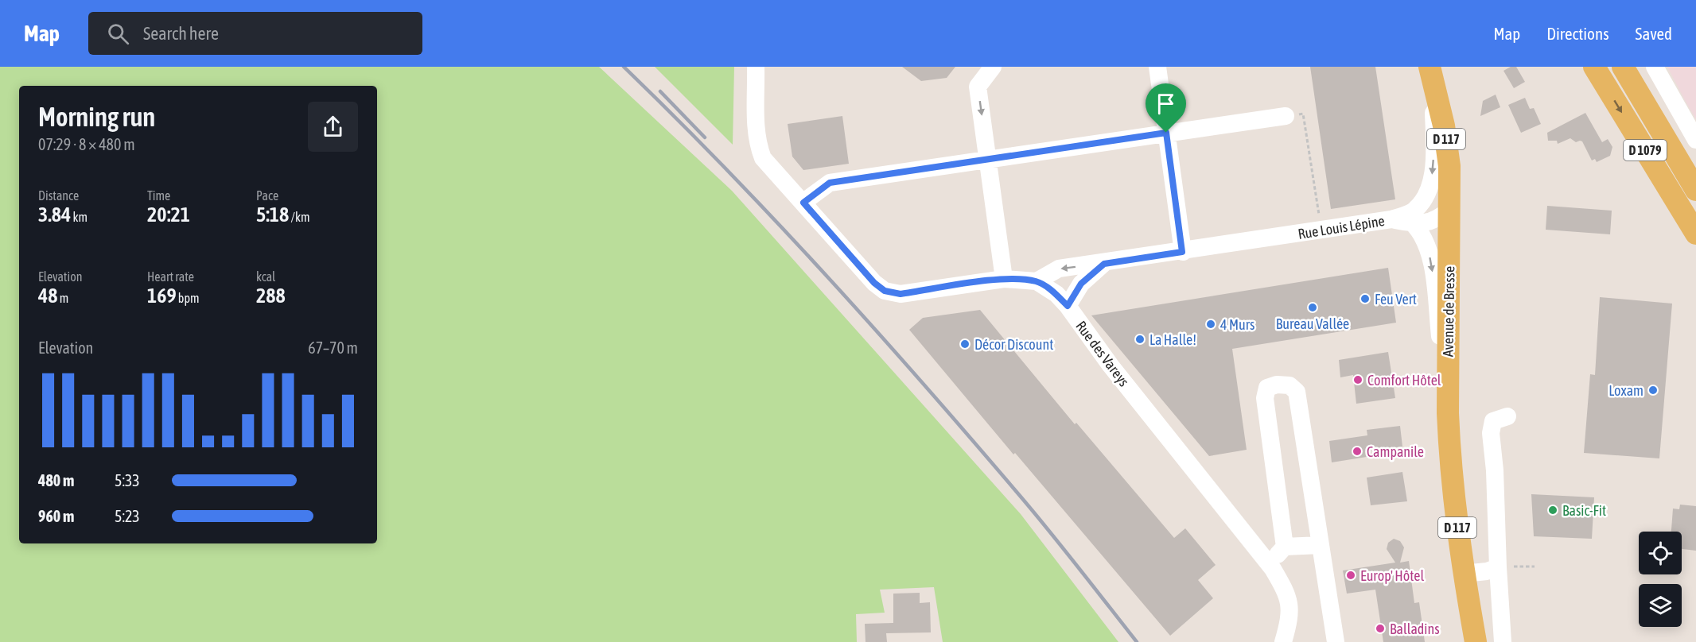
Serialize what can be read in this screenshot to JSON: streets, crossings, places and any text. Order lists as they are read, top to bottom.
{
  "streets": {
    "main road": ["D 117", "D 1079", "Avenue de Bresse"],
    "street": ["Rue Louis Lépine", "Rue des Vareys"]
  },
  "crossings": [
    ["Rue Louis Lépine", "Avenue de Bresse"],
    ["Rue Louis Lépine", "Rue des Vareys"]
  ],
  "places": [
    "Feu Vert",
    "Bureau Vallée",
    "4 Murs",
    "La Halle!",
    "Décor Discount",
    "Comfort Hôtel",
    "Loxam",
    "Campanile",
    "Basic-Fit",
    "Europ' Hôtel",
    "Balladins"
  ],
  "page": {
    "header": "Map",
    "search": "Search here",
    "nav": ["Map", "Directions", "Saved"],
    "heading": ["Morning run", "07:29 · 8 × 480 m"],
    "stats": [
      ["Distance", "3.84 km"],
      ["Time", "20:21"],
      ["Pace", "5:18 /km"],
      ["Elevation", "48 m"],
      ["Heart rate", "169 bpm"],
      ["kcal", "288"]
    ],
    "chart": ["Elevation", "67–70 m"],
    "list": [
      {
        "name": "480 m",
        "note": "5:33"
      },
      {
        "name": "960 m",
        "note": "5:23"
      }
    ]
  }
}
